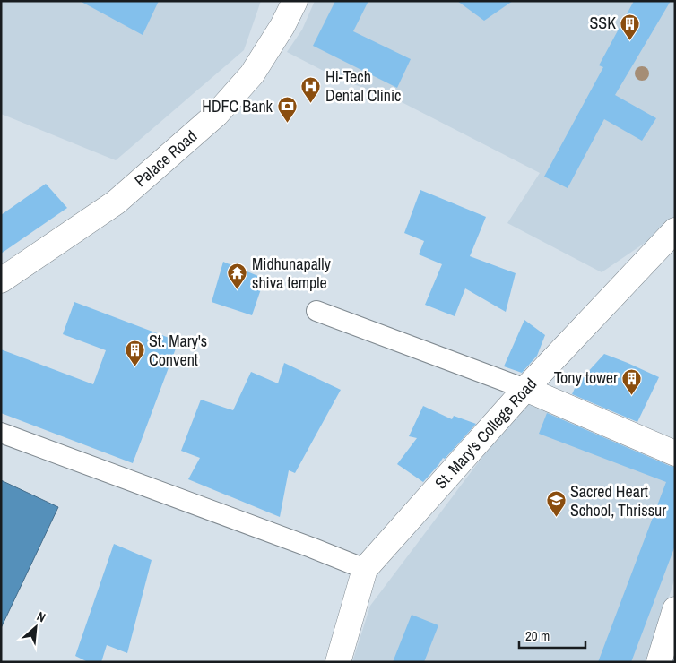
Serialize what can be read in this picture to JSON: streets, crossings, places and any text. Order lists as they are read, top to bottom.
{
  "streets": {
    "street": ["Palace Road", "St. Mary's College Road"]
  },
  "places": {
    "building": ["SSK", "St. Mary's Convent", "Tony tower"],
    "hospital": ["Hi-Tech Dental Clinic"],
    "bank": ["HDFC Bank"],
    "temple": ["Midhunapally shiva temple"],
    "school or university": ["Sacred Heart School, Thrissur"]
  },
  "scale_bar": "20 m",
  "north": "top right"
}
